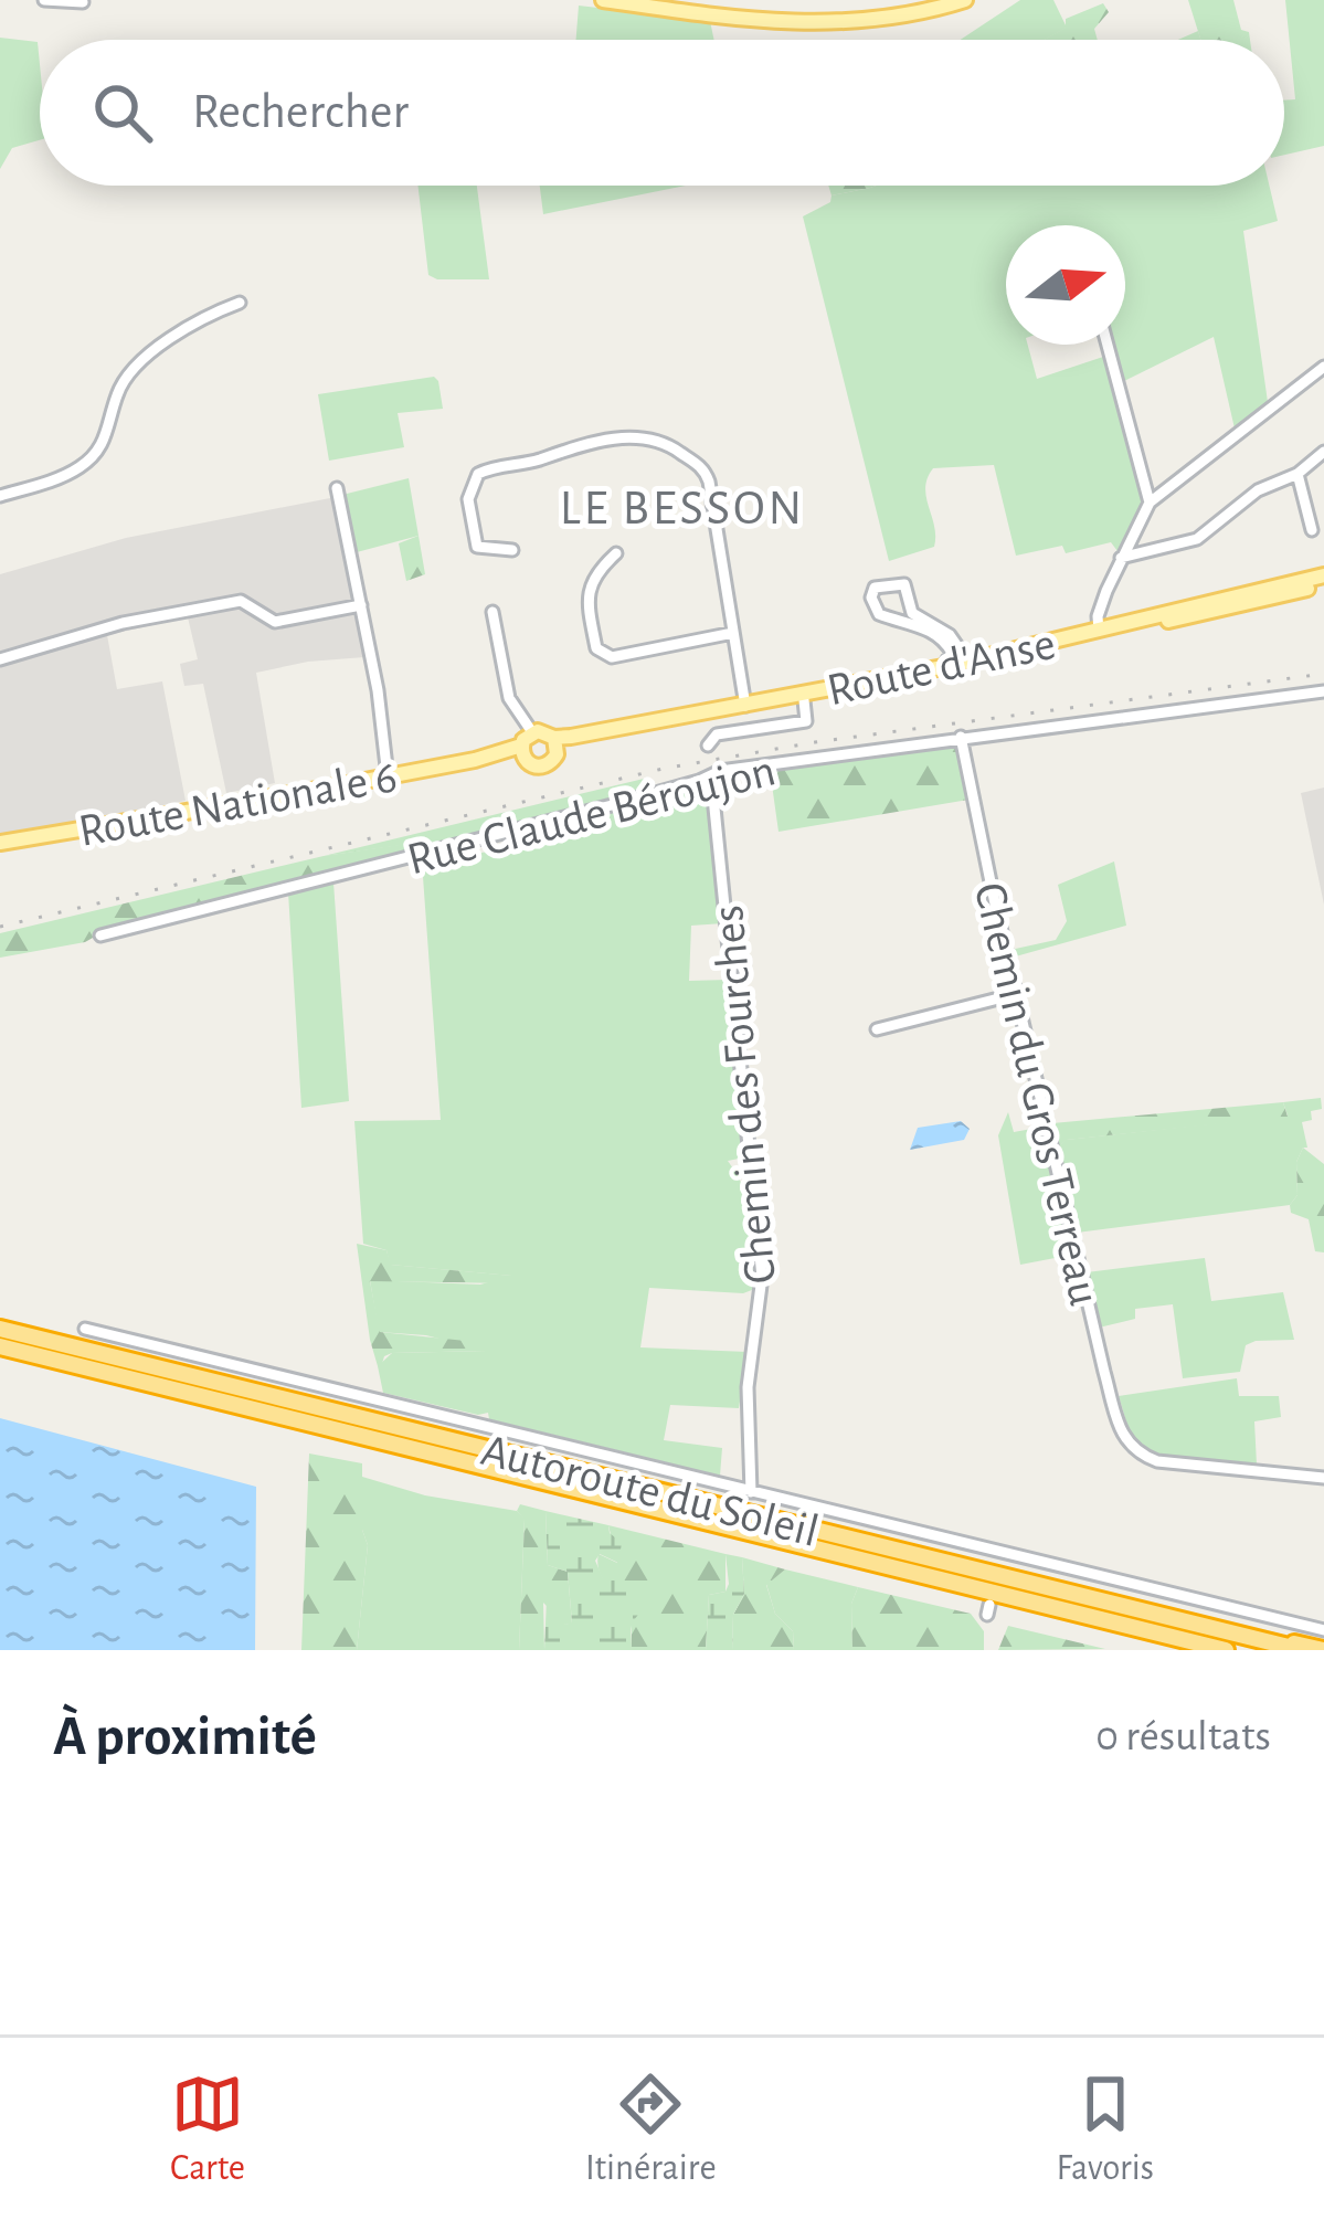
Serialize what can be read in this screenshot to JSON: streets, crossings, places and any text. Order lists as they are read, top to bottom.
{
  "streets": {
    "highway": ["Autoroute du Soleil"],
    "main road": ["Route d'Anse", "Route Nationale 6"],
    "street": ["Rue Claude Béroujon", "Chemin du Gros Terreau", "Chemin des Fourches"]
  },
  "crossings": [
    ["Route d'Anse", "Route Nationale 6"],
    ["Rue Claude Béroujon", "Chemin du Gros Terreau"],
    ["Rue Claude Béroujon", "Chemin des Fourches"]
  ],
  "districts": ["LE BESSON"],
  "north": "right",
  "page": {
    "search": "Rechercher",
    "heading": ["À proximité", "0 résultats"],
    "nav": ["Carte", "Itinéraire", "Favoris"]
  }
}
